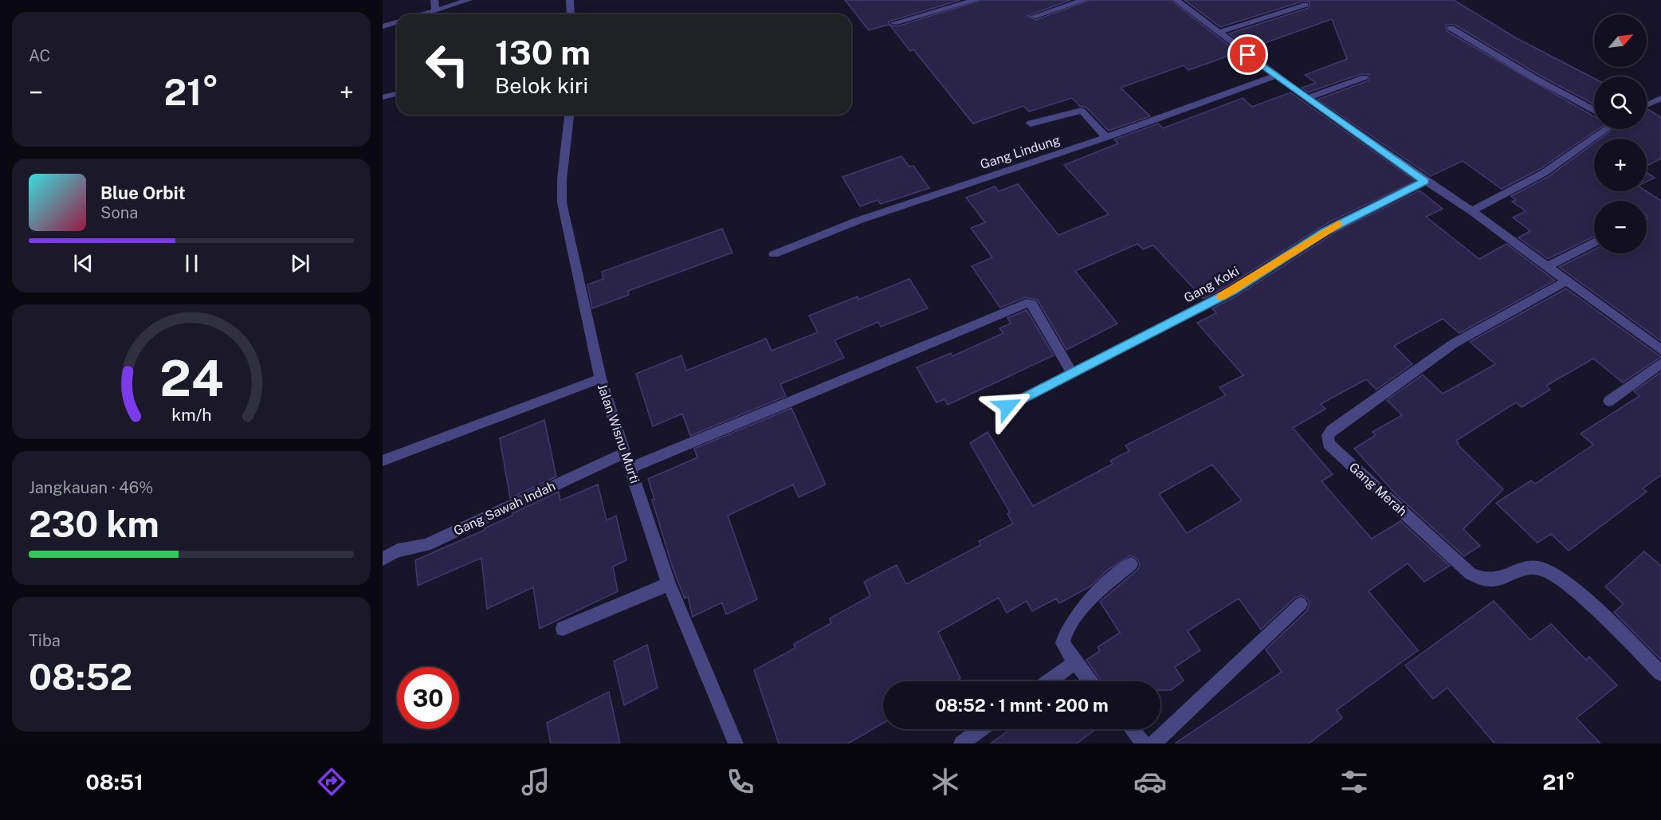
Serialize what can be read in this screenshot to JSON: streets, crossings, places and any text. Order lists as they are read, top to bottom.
{
  "streets": {
    "street": [
      "Gang Lindung",
      "Gang Koki",
      "Jalan Wisnu Murti",
      "Gang Merah",
      "Gang Sawah Indah"
    ]
  },
  "crossings": [
    ["Jalan Wisnu Murti", "Gang Sawah Indah"]
  ],
  "north": "top right",
  "page": {
    "tile": [
      "AC",
      ["Jangkauan · 46%", "230 km"],
      ["Tiba", "08:52"]
    ],
    "map_buttons": ["+", "−"],
    "turn": ["130 m", "Belok kiri"],
    "heat": ["−", "21°", "+"],
    "song": ["Blue Orbit", "Sona"],
    "limit": "30",
    "trip": "08:52 · 1 mnt · 200 m",
    "tabs": ["08:51", "21°"],
    "gauge": ["24", "km/h"]
  }
}
